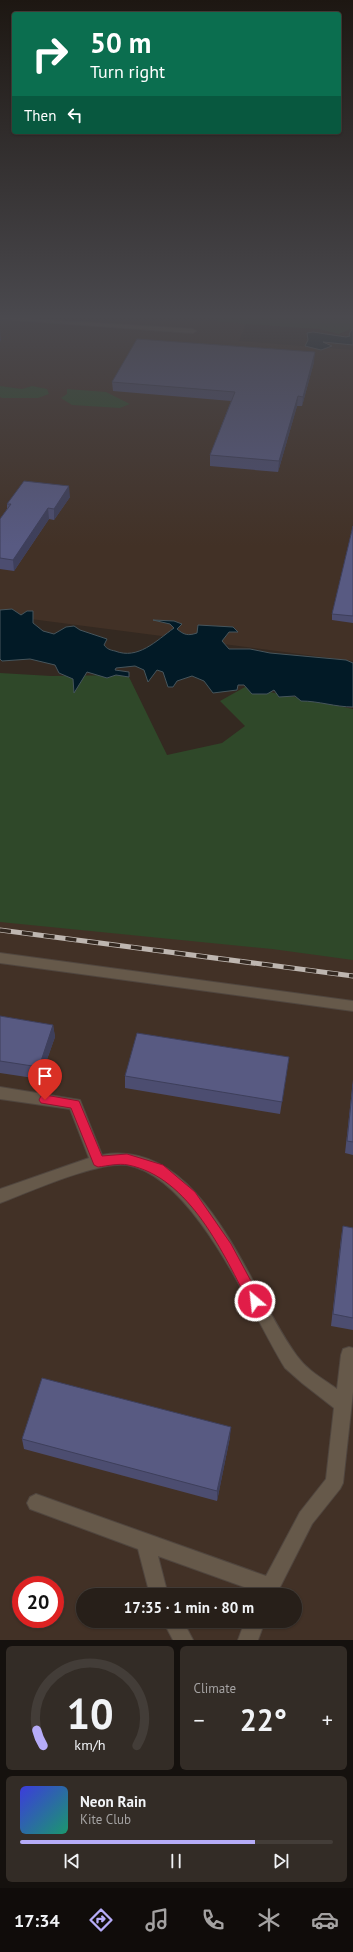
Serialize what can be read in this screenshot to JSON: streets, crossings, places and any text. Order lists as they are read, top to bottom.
{
  "page": {
    "turn": ["50 m", "Turn right"],
    "then": "Then",
    "limit": "20",
    "trip": "17:35 · 1 min · 80 m",
    "tile": "Climate",
    "heat": ["−", "22°", "+"],
    "song": ["Neon Rain", "Kite Club"],
    "tabs": "17:34",
    "gauge": ["10", "km/h"]
  }
}
